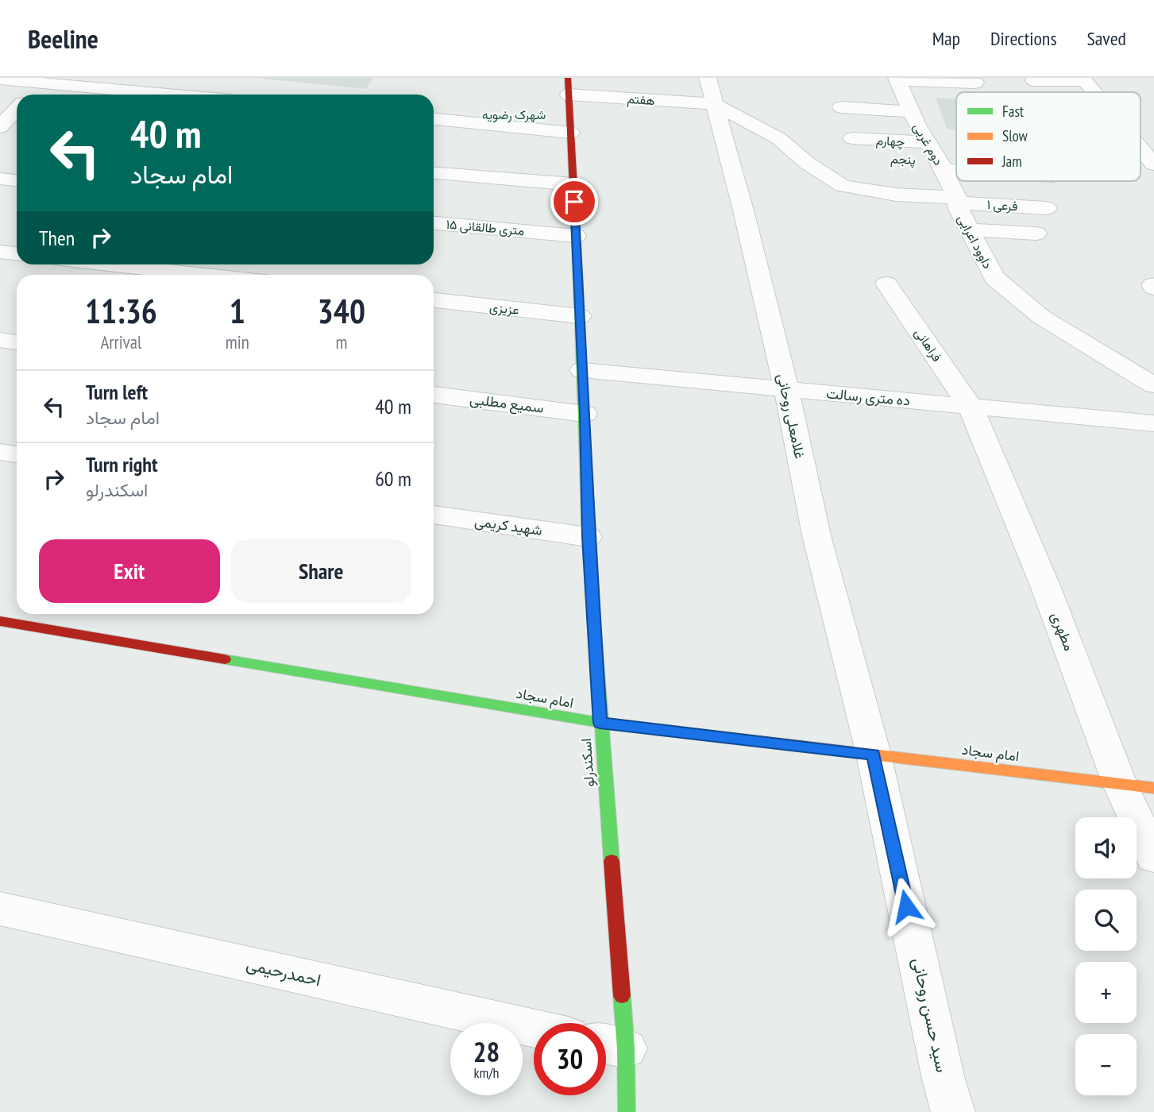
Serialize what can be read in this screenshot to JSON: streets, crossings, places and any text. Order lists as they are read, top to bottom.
{
  "streets": {
    "main road": ["امام سجاد", "اسکندرلو"],
    "street": [
      "هفتم",
      "چهارم",
      "دوم غربی",
      "پنجم",
      "فرعی ۱",
      "۱۵ متری طالقانی",
      "داوود اعرابی",
      "عزیزی",
      "فراهانی",
      "ده متری رسالت",
      "سمیع مطلبی",
      "غلامعلی روحانی",
      "شهید کریمی",
      "مطهری",
      "احمدرحیمی",
      "سید حسن روحانی"
    ]
  },
  "crossings": [
    ["هفتم", "غلامعلی روحانی"],
    ["هفتم", "اسکندرلو"],
    ["چهارم", "دوم غربی"],
    ["دوم غربی", "پنجم"],
    ["دوم غربی", "فرعی ۱"],
    ["دوم غربی", "داوود اعرابی"],
    ["فرعی ۱", "داوود اعرابی"],
    ["۱۵ متری طالقانی", "اسکندرلو"],
    ["عزیزی", "اسکندرلو"],
    ["فراهانی", "ده متری رسالت"],
    ["فراهانی", "مطهری"],
    ["ده متری رسالت", "غلامعلی روحانی"],
    ["ده متری رسالت", "مطهری"],
    ["ده متری رسالت", "اسکندرلو"],
    ["سمیع مطلبی", "اسکندرلو"],
    ["غلامعلی روحانی", "امام سجاد"],
    ["غلامعلی روحانی", "سید حسن روحانی"],
    ["شهید کریمی", "اسکندرلو"],
    ["مطهری", "امام سجاد"],
    ["امام سجاد", "اسکندرلو"],
    ["امام سجاد", "سید حسن روحانی"]
  ],
  "districts": ["شهرک رضویه"],
  "legend": ["Fast", "Slow", "Jam"],
  "page": {
    "header": "Beeline",
    "nav": ["Map", "Directions", "Saved"],
    "turn": ["40 m", "امام سجاد"],
    "then": "Then",
    "eta": [
      "11:36",
      "Arrival",
      "1",
      "min",
      "340",
      "m"
    ],
    "list": [
      {
        "name": "Turn left",
        "note": "امام سجاد",
        "value": "40 m"
      },
      {
        "name": "Turn right",
        "note": "اسکندرلو",
        "value": "60 m"
      }
    ],
    "buttons": ["Exit", "Share"],
    "map_buttons": ["+", "−"],
    "speed": "28 km/h",
    "limit": "30"
  }
}
